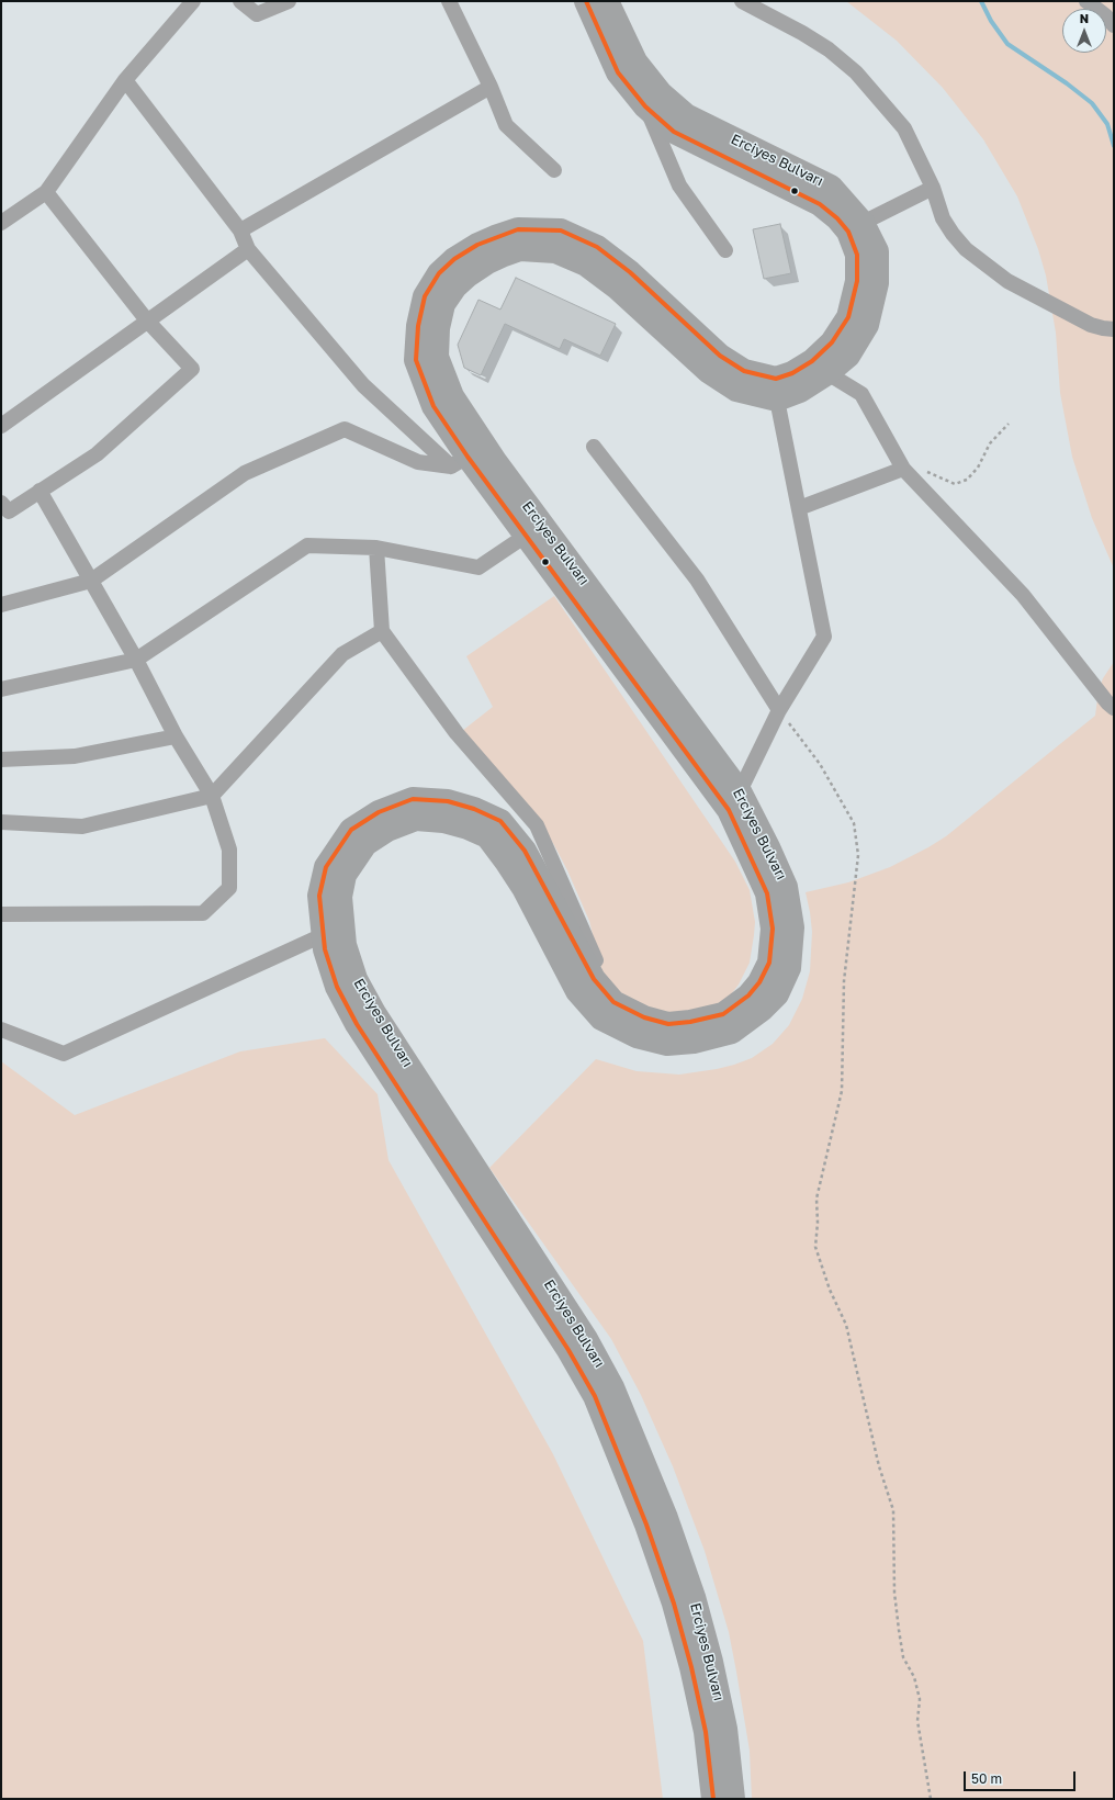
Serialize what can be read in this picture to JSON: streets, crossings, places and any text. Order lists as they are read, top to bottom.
{
  "streets": {
    "highway": ["Erciyes Bulvarı"]
  },
  "scale_bar": "50 m",
  "north": "top"
}
